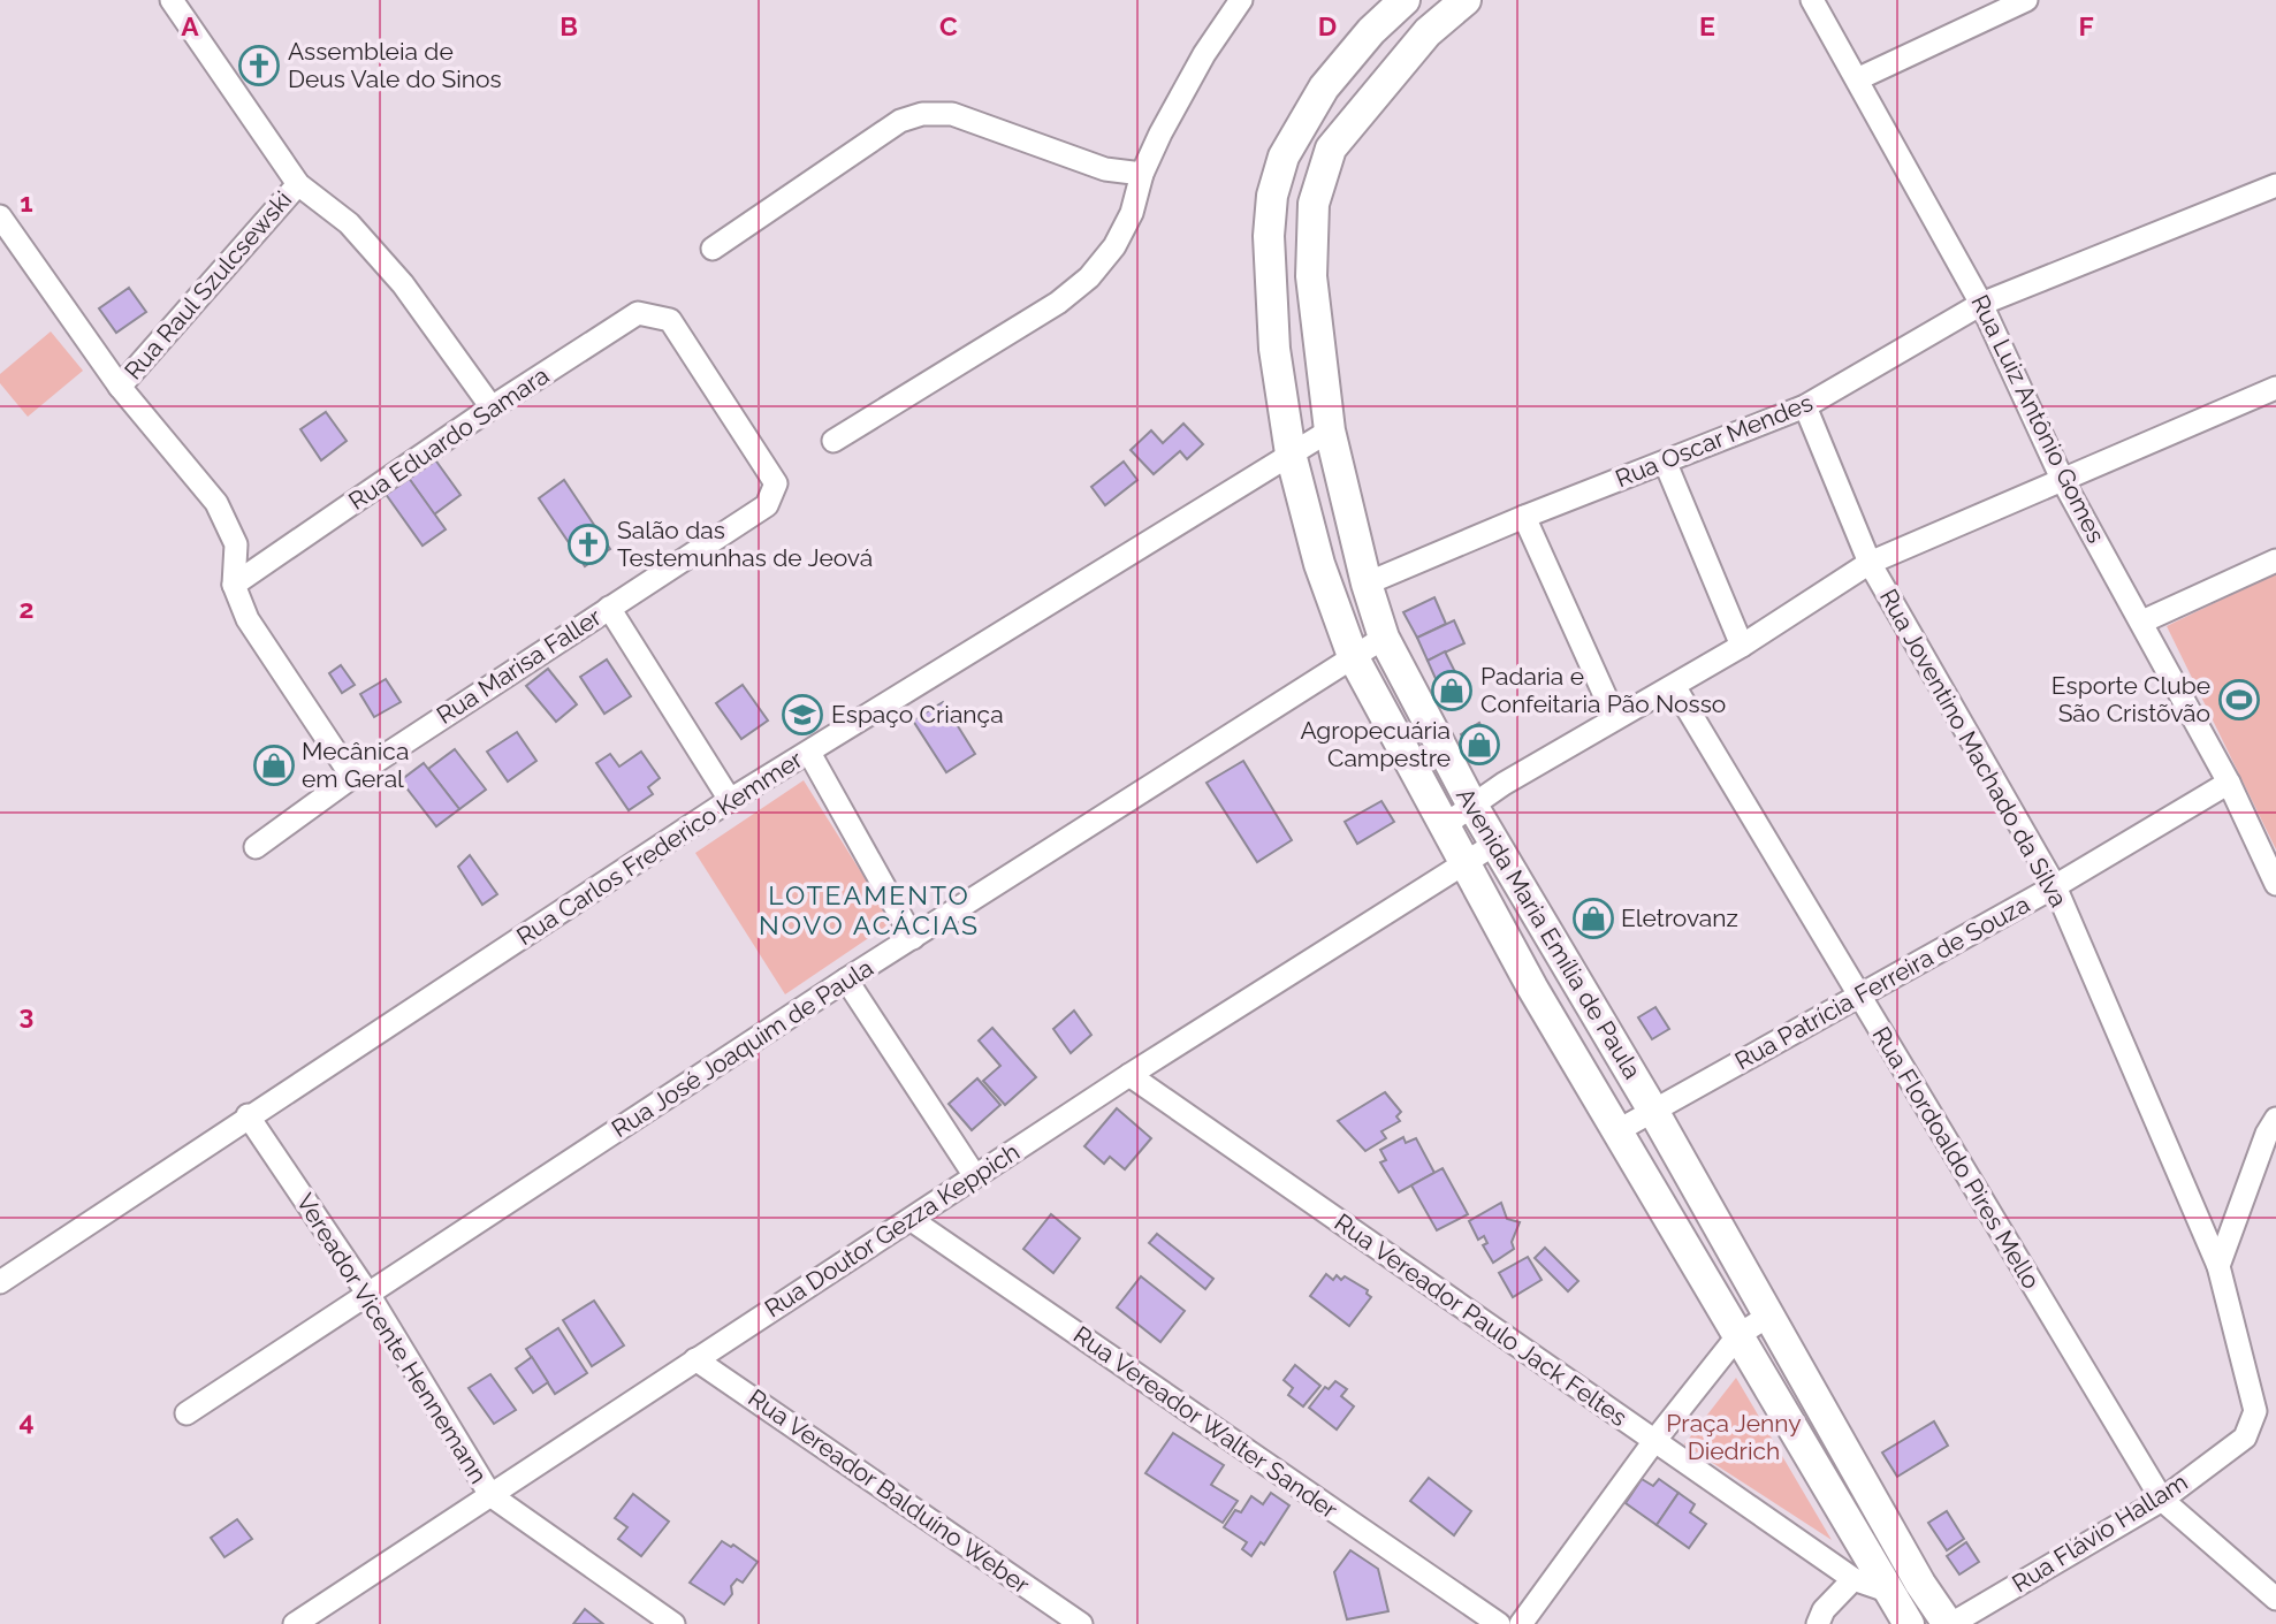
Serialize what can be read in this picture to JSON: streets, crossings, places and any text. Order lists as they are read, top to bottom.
{
  "streets": {
    "main road": ["Avenida Maria Emília de Paula"],
    "street": [
      "Rua Raul Szulcsewski",
      "Rua Luiz Antônio Gomes",
      "Rua Eduardo Samara",
      "Rua Oscar Mendes",
      "Rua Marisa Faller",
      "Rua Joventino Machado da Silva",
      "Rua Carlos Frederico Kemmer",
      "Rua Patrícia Ferreira de Souza",
      "Rua José Joaquim de Paula",
      "Rua Flordoaldo Pires Mello",
      "Rua Doutor Gezza Keppich",
      "Rua Vereador Paulo Jack Feltes",
      "Vereador Vicente Hennemann",
      "Rua Vereador Walter Sander",
      "Rua Vereador Balduíno Weber",
      "Rua Flávio Hallam"
    ]
  },
  "crossings": [
    ["Rua Luiz Antônio Gomes", "Rua Oscar Mendes"],
    ["Rua Luiz Antônio Gomes", "Rua Patrícia Ferreira de Souza"],
    ["Rua Eduardo Samara", "Rua Marisa Faller"],
    ["Rua Oscar Mendes", "Rua Joventino Machado da Silva"],
    ["Rua Oscar Mendes", "Avenida Maria Emília de Paula"],
    ["Rua Joventino Machado da Silva", "Rua Patrícia Ferreira de Souza"],
    ["Rua Joventino Machado da Silva", "Rua Flávio Hallam"],
    ["Rua Carlos Frederico Kemmer", "Avenida Maria Emília de Paula"],
    ["Rua Carlos Frederico Kemmer", "Vereador Vicente Hennemann"],
    ["Avenida Maria Emília de Paula", "Rua Patrícia Ferreira de Souza"],
    ["Avenida Maria Emília de Paula", "Rua José Joaquim de Paula"],
    ["Avenida Maria Emília de Paula", "Rua Doutor Gezza Keppich"],
    ["Avenida Maria Emília de Paula", "Rua Vereador Paulo Jack Feltes"],
    ["Avenida Maria Emília de Paula", "Rua Flávio Hallam"],
    ["Rua Patrícia Ferreira de Souza", "Rua Flordoaldo Pires Mello"],
    ["Rua José Joaquim de Paula", "Vereador Vicente Hennemann"],
    ["Rua Flordoaldo Pires Mello", "Rua Flávio Hallam"],
    ["Rua Doutor Gezza Keppich", "Rua Vereador Paulo Jack Feltes"],
    ["Rua Doutor Gezza Keppich", "Vereador Vicente Hennemann"],
    ["Rua Doutor Gezza Keppich", "Rua Vereador Walter Sander"],
    ["Rua Doutor Gezza Keppich", "Rua Vereador Balduíno Weber"]
  ],
  "districts": ["LOTEAMENTO NOVO ACÁCIAS"],
  "parks": ["Praça Jenny Diedrich"],
  "places": {
    "church": ["Assembleia de Deus Vale do Sinos", "Salão das Testemunhas de Jeová"],
    "shop": [
      "Padaria e Confeitaria Pão Nosso",
      "Agropecuária Campestre",
      "Mecânica em Geral",
      "Eletrovanz"
    ],
    "sports": ["Esporte Clube São Cristõvão"],
    "school or university": ["Espaço Criança"]
  },
  "grid": {
    "columns": [
      "A",
      "B",
      "C",
      "D",
      "E",
      "F"
    ],
    "rows": [
      "1",
      "2",
      "3",
      "4"
    ]
  }
}
